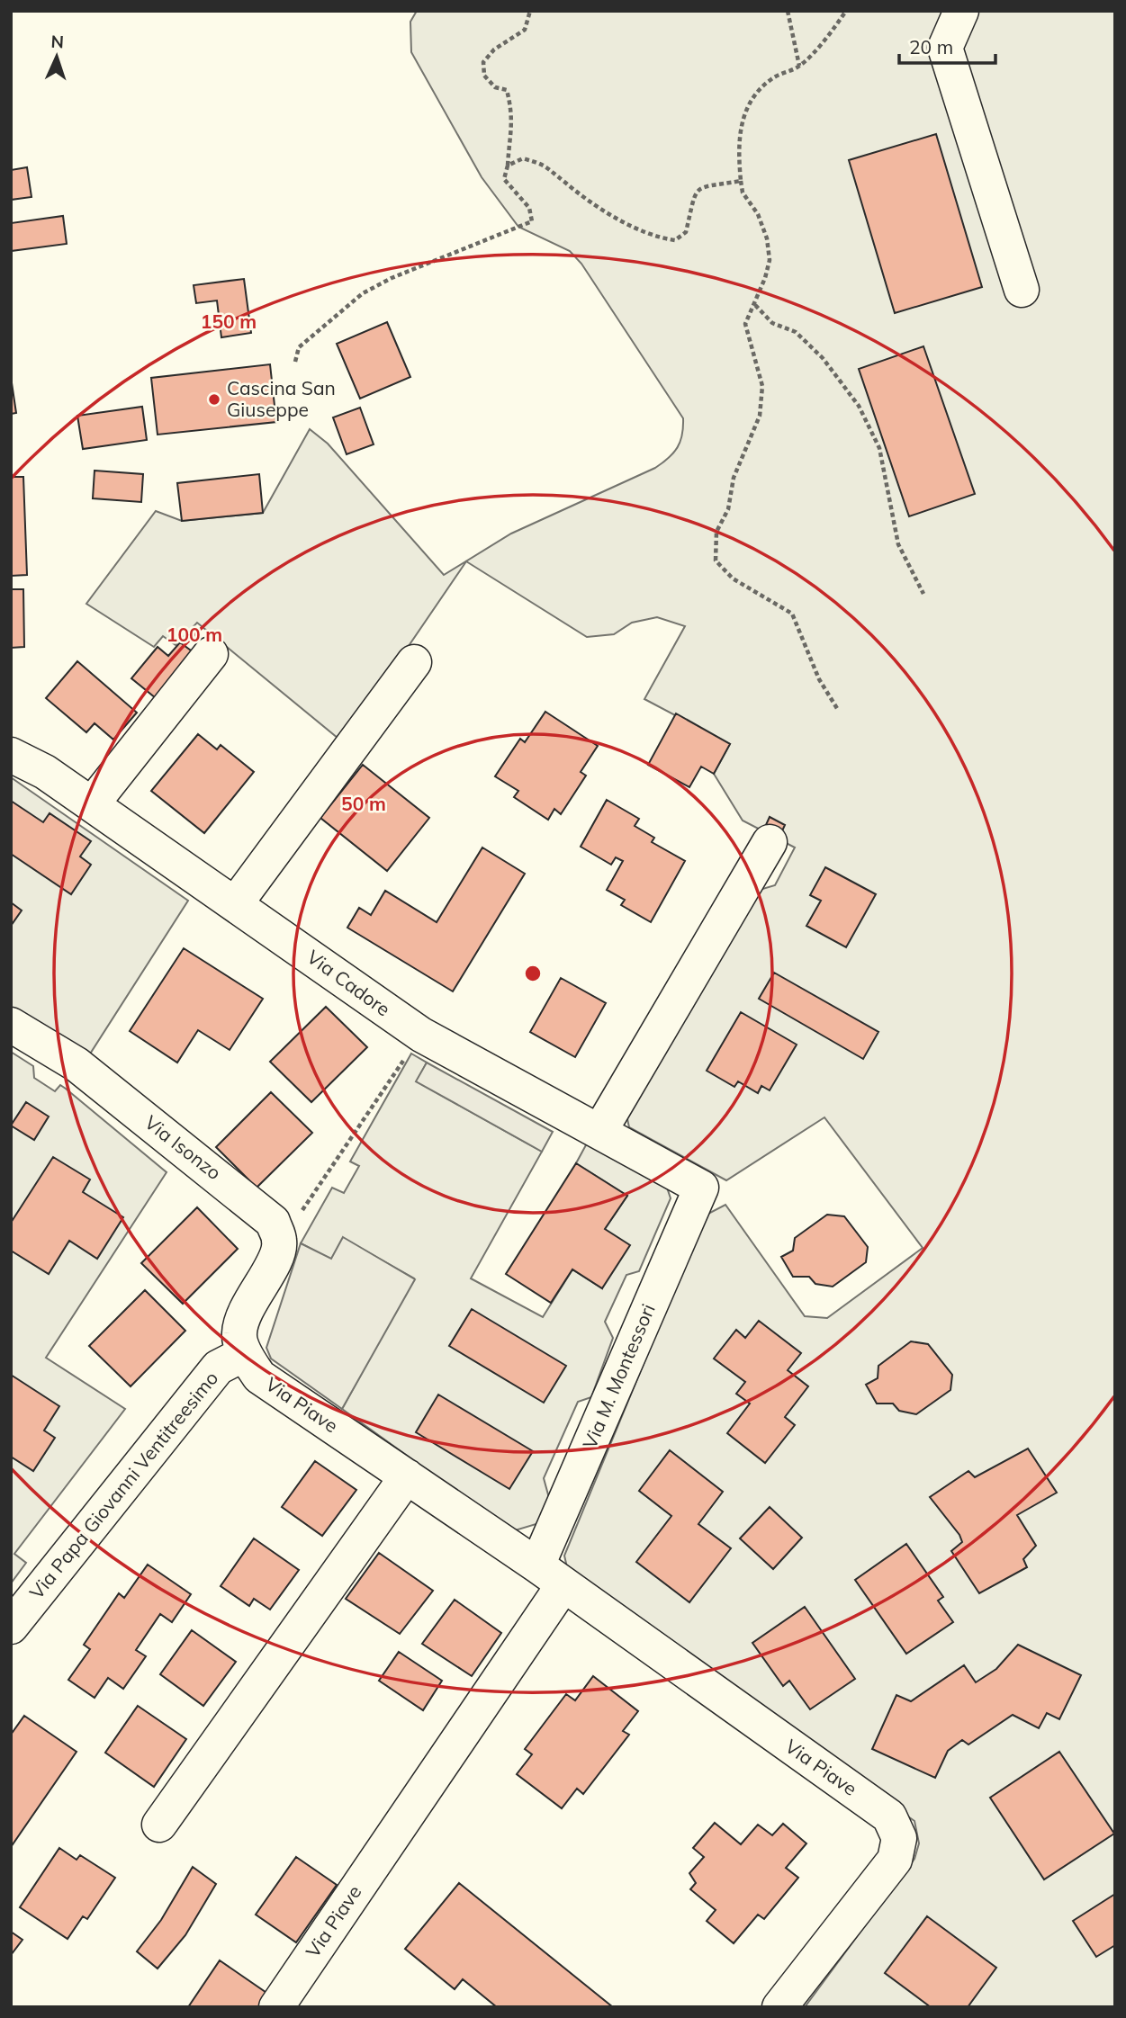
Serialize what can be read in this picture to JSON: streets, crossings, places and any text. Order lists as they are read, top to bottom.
{
  "streets": {
    "street": [
      "Via Cadore",
      "Via Isonzo",
      "Via M. Montessori",
      "Via Piave",
      "Via Papa Giovanni Ventitreesimo"
    ]
  },
  "crossings": [
    ["Via Cadore", "Via M. Montessori"],
    ["Via M. Montessori", "Via Piave"],
    ["Via Piave", "Via Papa Giovanni Ventitreesimo"]
  ],
  "places": ["Cascina San Giuseppe"],
  "scale_bar": "20 m",
  "north": "top",
  "rings": ["150 m", "100 m", "50 m"]
}
